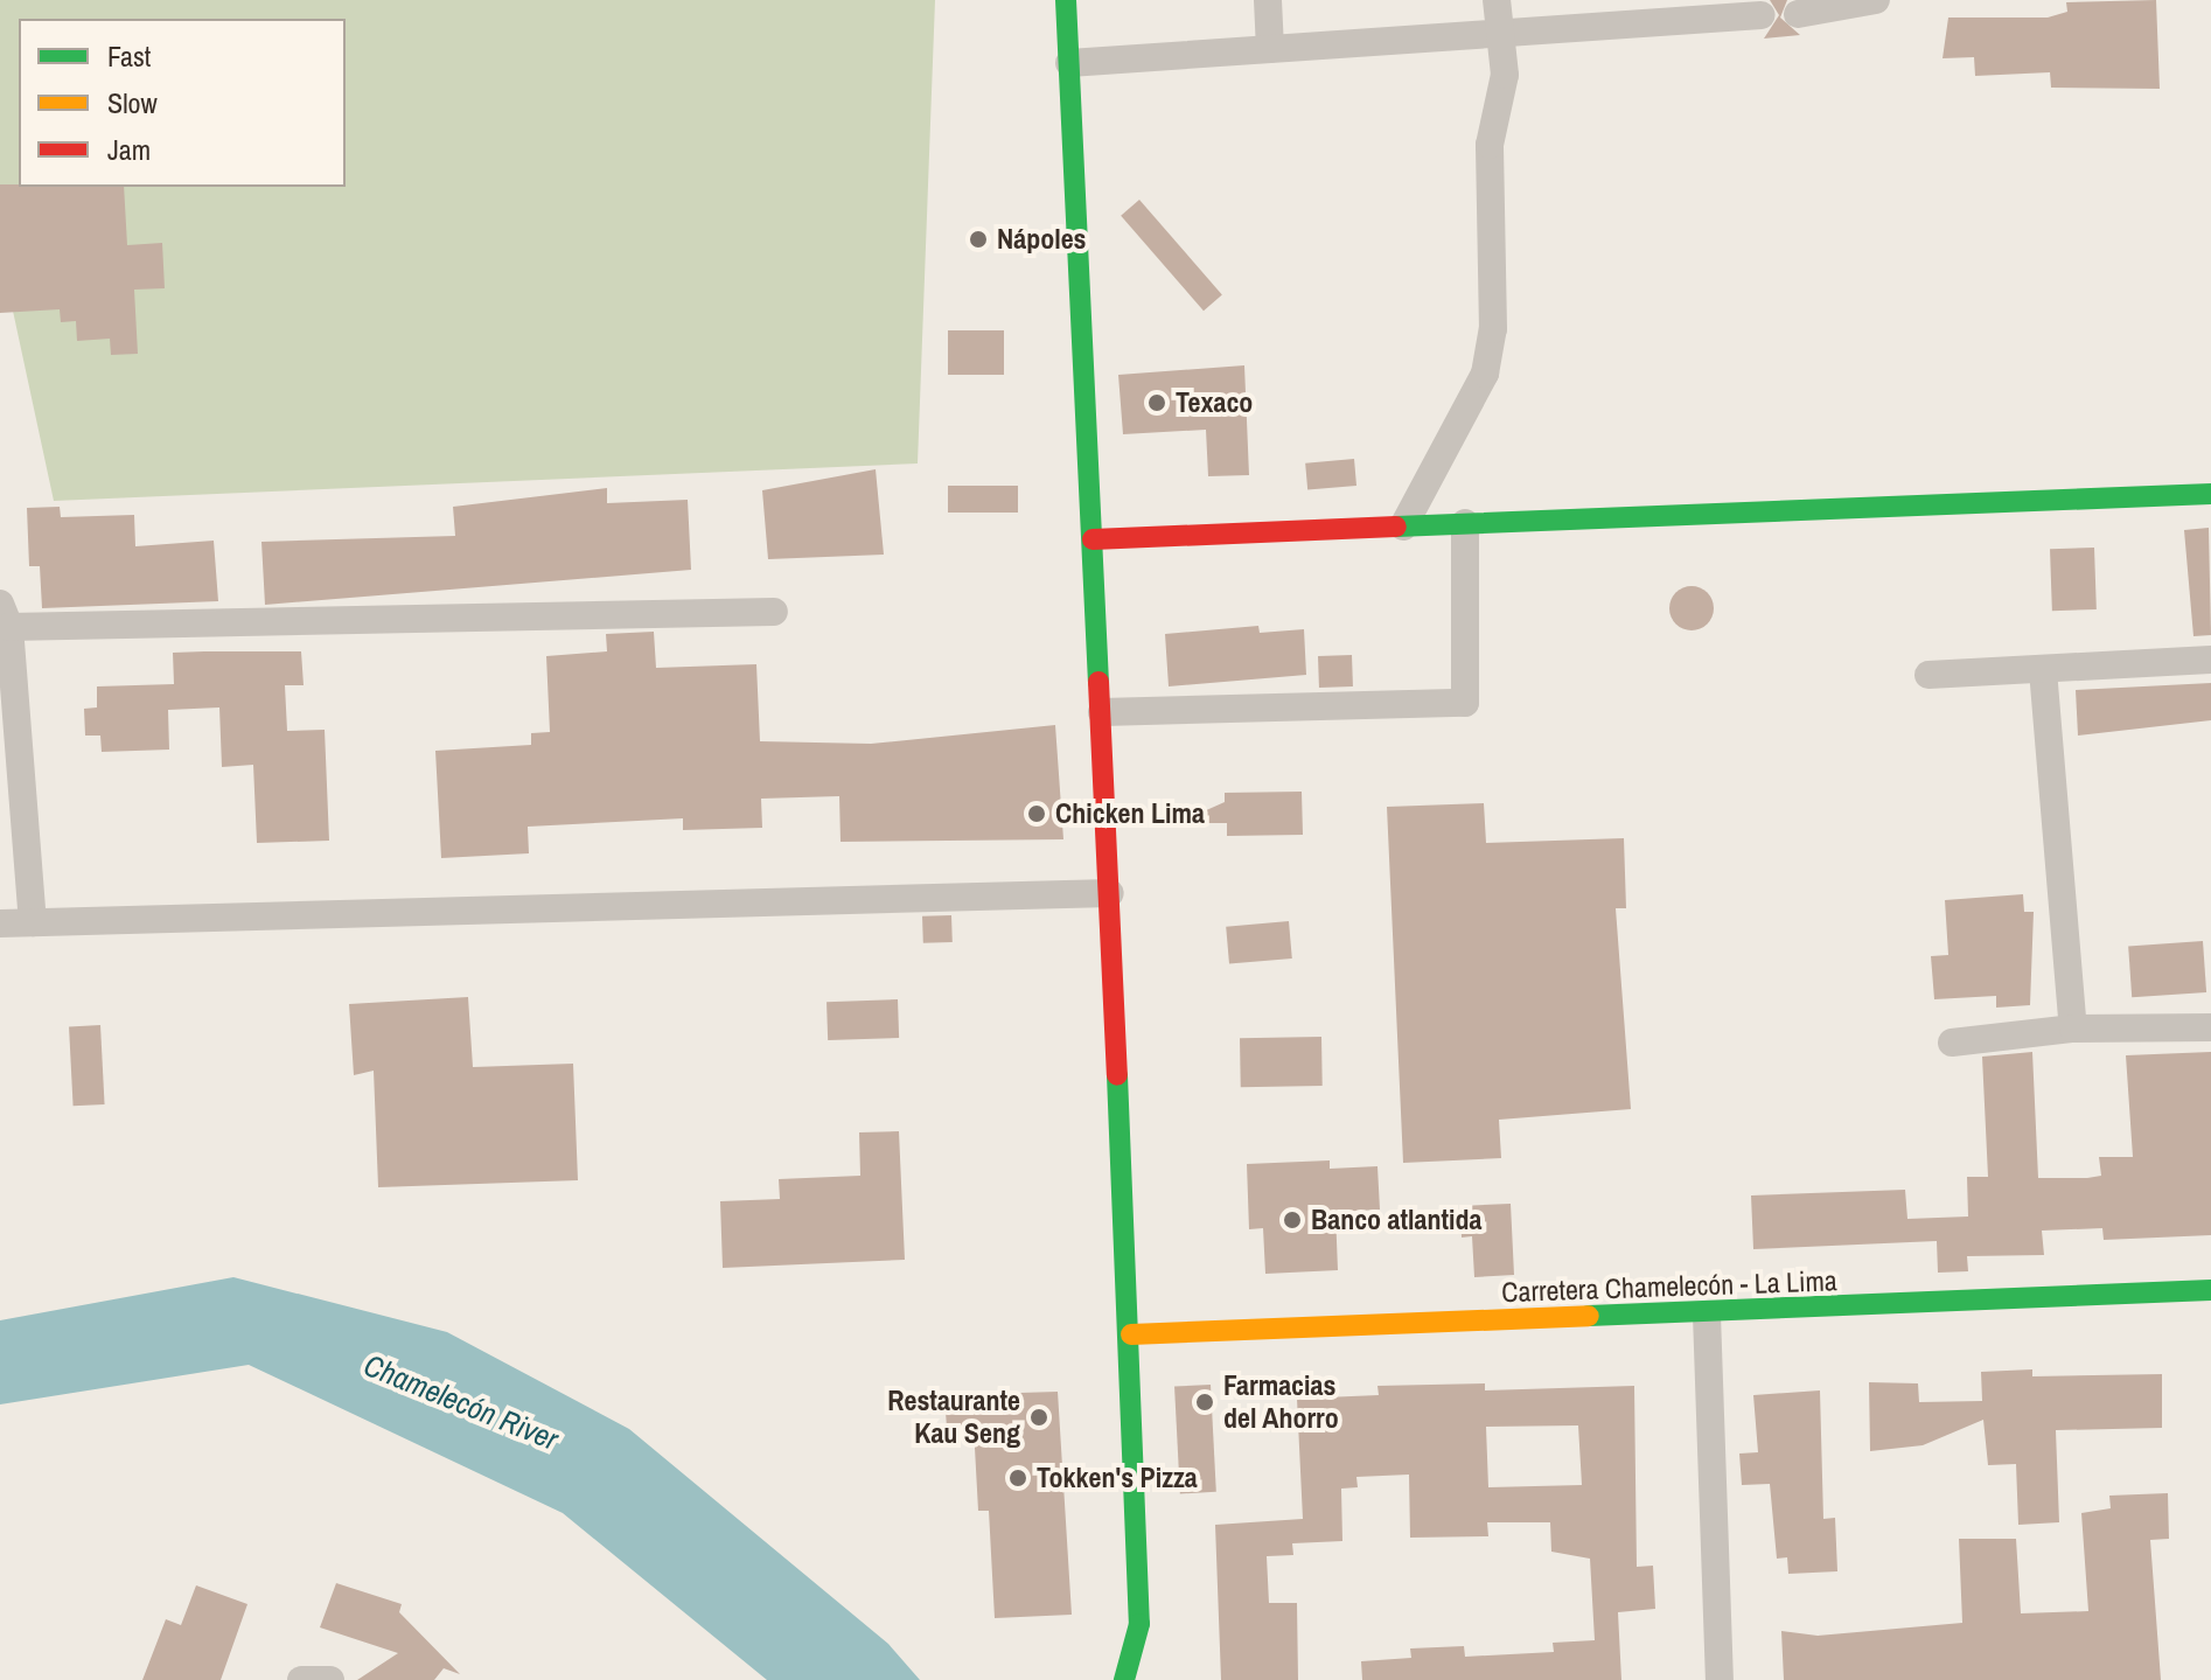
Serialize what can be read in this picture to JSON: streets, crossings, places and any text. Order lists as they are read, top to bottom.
{
  "streets": {
    "street": ["Carretera Chamelecón - La Lima"]
  },
  "water": ["Chamelecón River"],
  "places": [
    "Nápoles",
    "Texaco",
    "Chicken Lima",
    "Banco atlantida",
    "Farmacias del Ahorro",
    "Restaurante Kau Seng",
    "Tokken's Pizza"
  ],
  "legend": ["Fast", "Slow", "Jam"]
}
